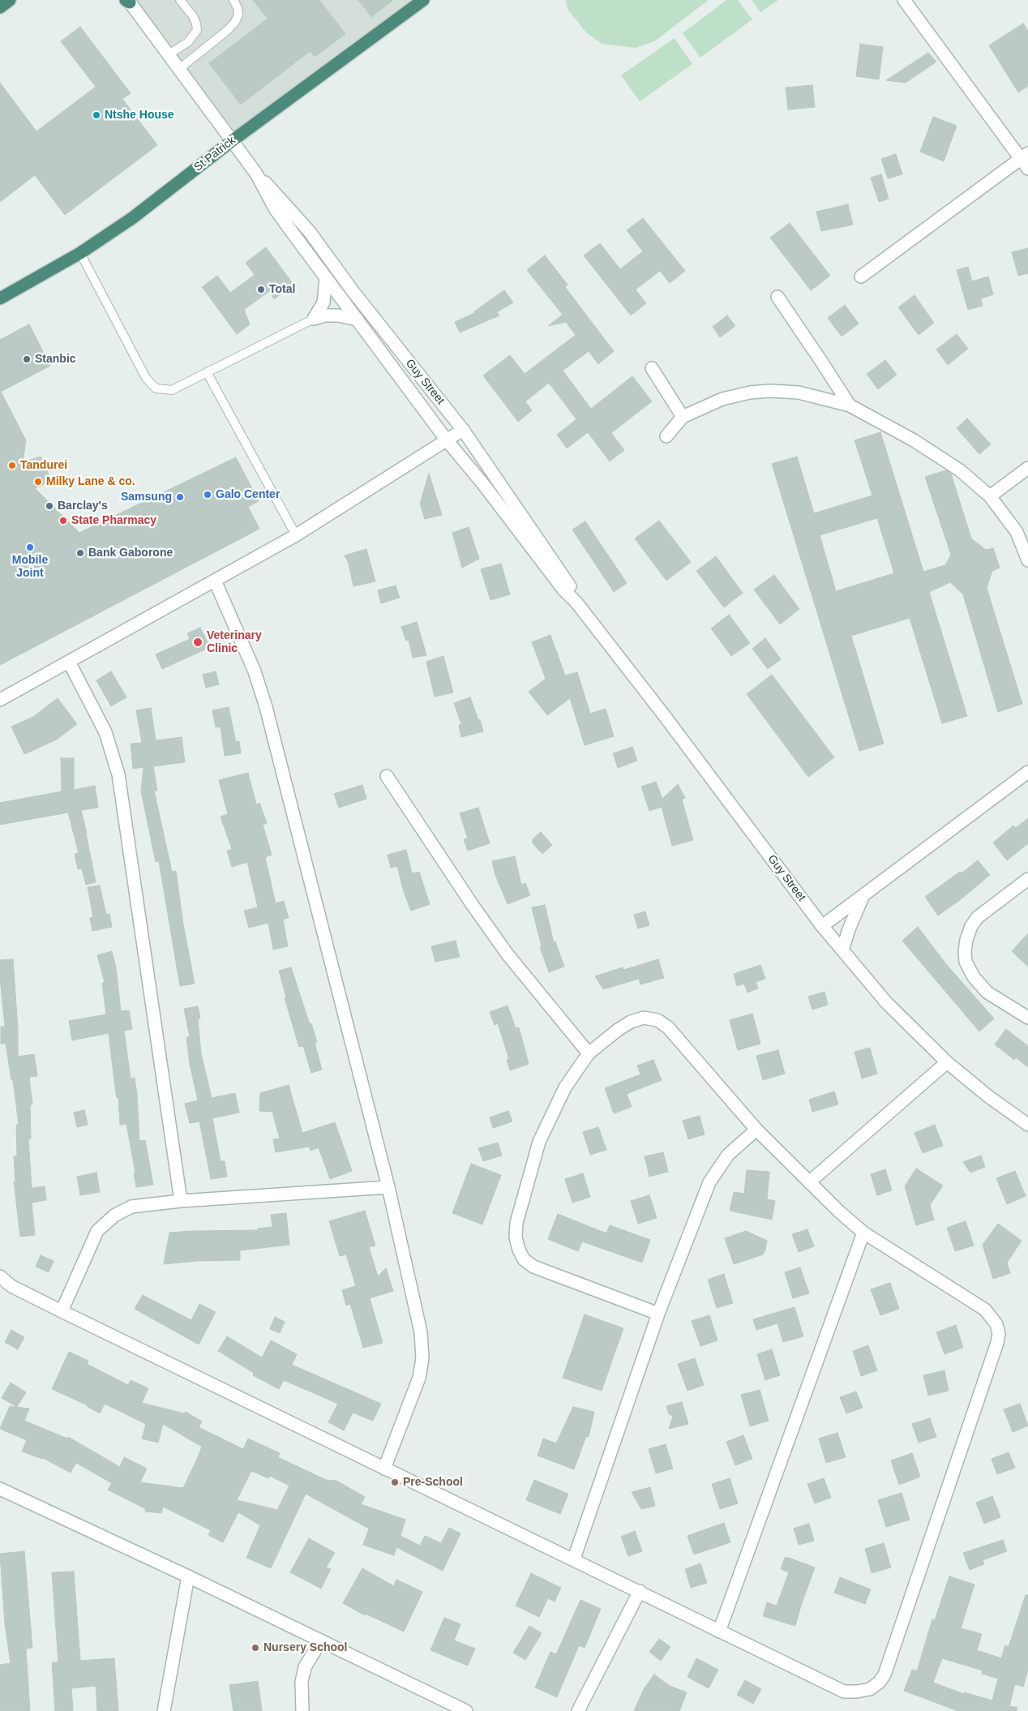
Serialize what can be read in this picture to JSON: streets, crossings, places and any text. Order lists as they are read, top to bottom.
{
  "streets": {
    "highway": ["St Patrick"],
    "street": ["Guy Street"]
  },
  "crossings": [
    ["St Patrick", "Guy Street"]
  ],
  "places": [
    "Ntshe House",
    "Total",
    "Stanbic",
    "Tandurei",
    "Milky Lane & co.",
    "Galo Center",
    "Samsung",
    "Barclay's",
    "State Pharmacy",
    "Mobile Joint",
    "Bank Gaborone",
    "Veterinary Clinic",
    "Pre-School",
    "Nursery School"
  ]
}
